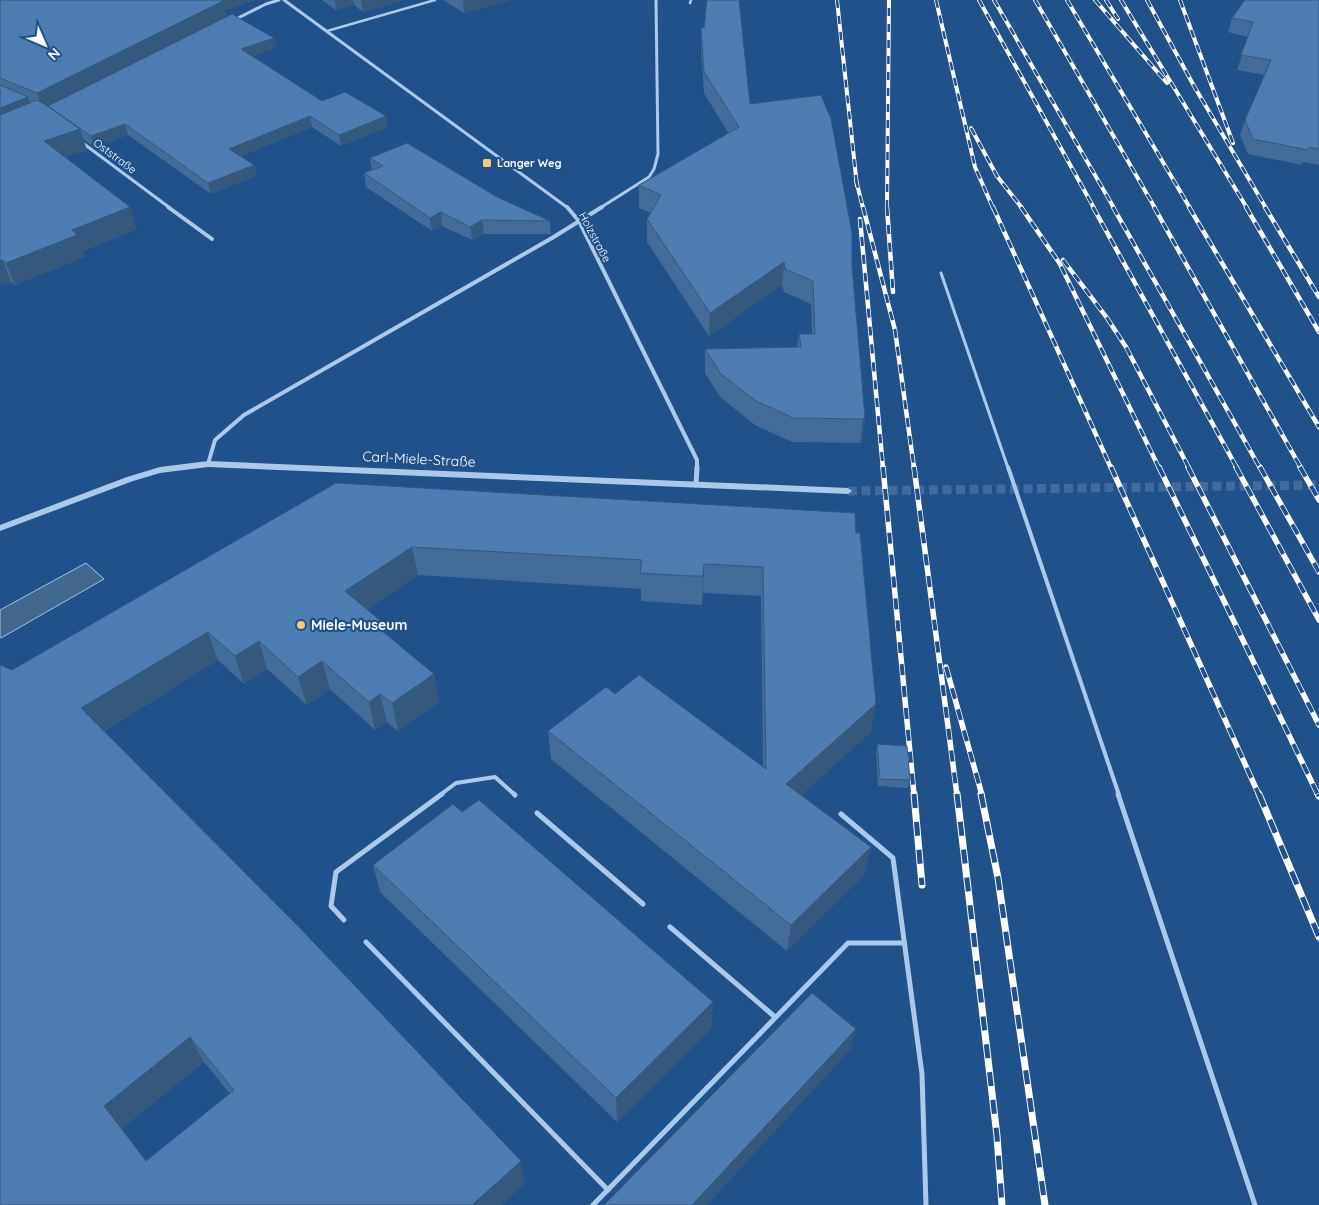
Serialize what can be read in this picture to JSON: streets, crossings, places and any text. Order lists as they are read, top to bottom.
{
  "streets": {
    "street": ["Oststraße", "Holzstraße", "Carl-Miele-Straße"]
  },
  "crossings": [
    ["Holzstraße", "Carl-Miele-Straße"]
  ],
  "places": {
    "transit": ["Langer Weg"],
    "other": ["Miele-Museum"]
  },
  "north": "bottom right"
}
